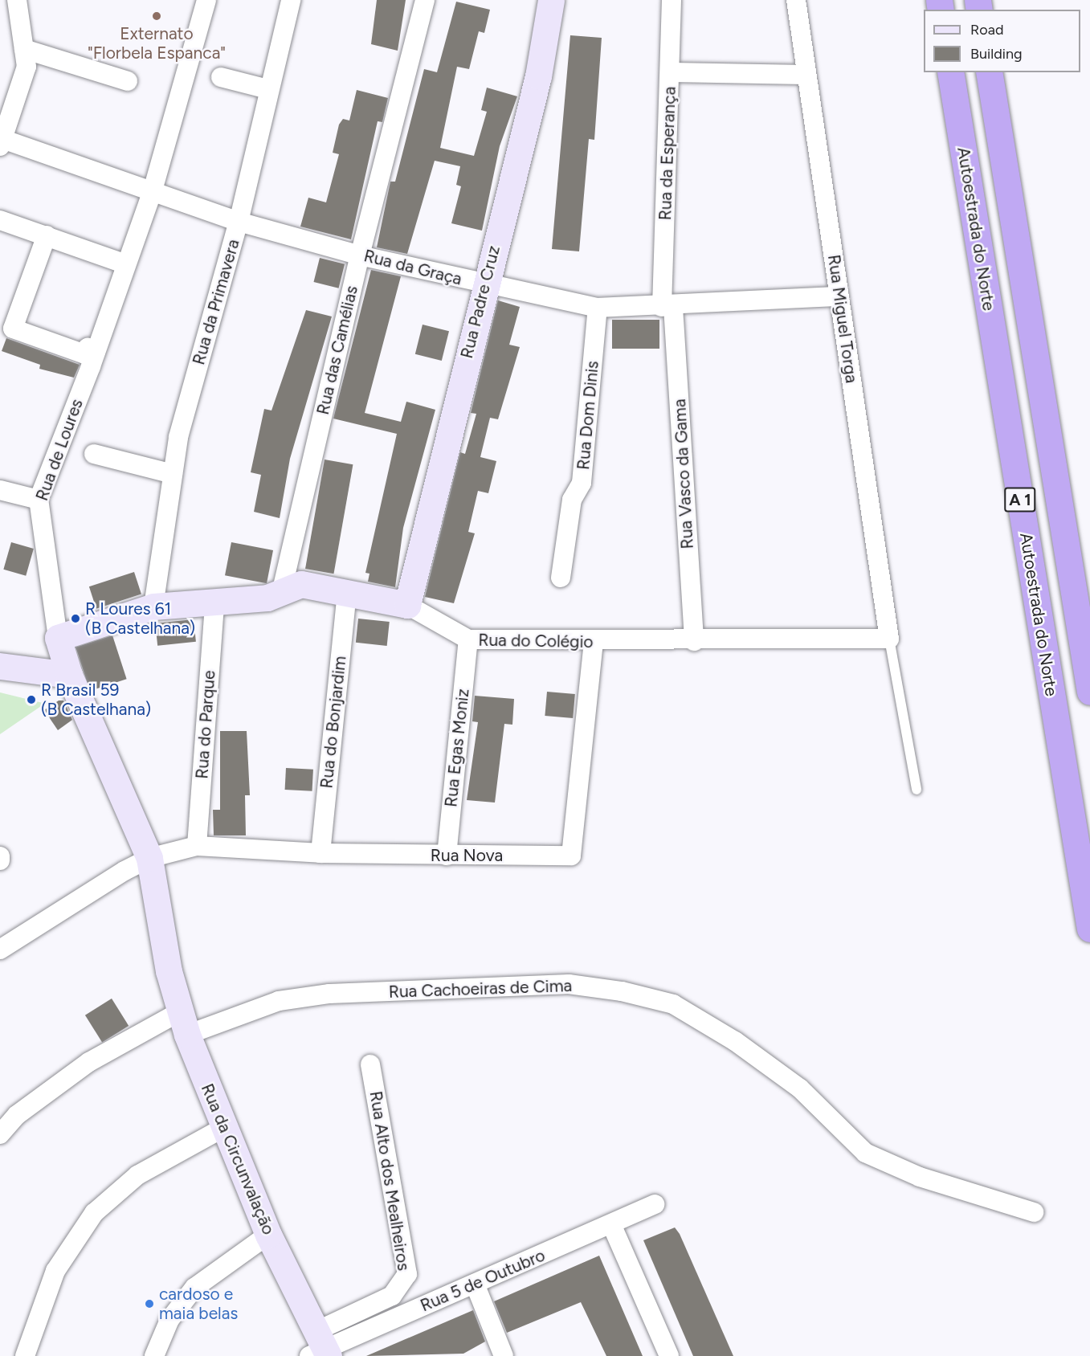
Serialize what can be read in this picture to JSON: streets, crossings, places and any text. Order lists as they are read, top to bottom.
{
  "streets": {
    "highway": ["Autoestrada do Norte", "A 1"],
    "street": [
      "Rua da Esperança",
      "Rua da Graça",
      "Rua da Primavera",
      "Rua Padre Cruz",
      "Rua Miguel Torga",
      "Rua das Camélias",
      "Rua Dom Dinis",
      "Rua de Loures",
      "Rua Vasco da Gama",
      "Rua do Colégio",
      "Rua do Bonjardim",
      "Rua do Parque",
      "Rua Egas Moniz",
      "Rua Nova",
      "Rua Cachoeiras de Cima",
      "Rua da Circunvalação",
      "Rua Alto dos Mealheiros",
      "Rua 5 de Outubro"
    ]
  },
  "crossings": [
    ["Rua da Esperança", "Rua da Graça"],
    ["Rua da Esperança", "Rua Vasco da Gama"],
    ["Rua da Graça", "Rua da Primavera"],
    ["Rua da Graça", "Rua Padre Cruz"],
    ["Rua da Graça", "Rua Miguel Torga"],
    ["Rua da Graça", "Rua das Camélias"],
    ["Rua da Graça", "Rua Dom Dinis"],
    ["Rua da Graça", "Rua de Loures"],
    ["Rua da Graça", "Rua Vasco da Gama"],
    ["Rua da Primavera", "Rua do Colégio"],
    ["Rua Padre Cruz", "Rua do Colégio"],
    ["Rua Miguel Torga", "Rua do Colégio"],
    ["Rua das Camélias", "Rua do Colégio"],
    ["Rua de Loures", "Rua do Colégio"],
    ["Rua de Loures", "Rua Nova"],
    ["Rua de Loures", "Rua da Circunvalação"],
    ["Rua Vasco da Gama", "Rua do Colégio"],
    ["Rua do Colégio", "Rua do Bonjardim"],
    ["Rua do Colégio", "Rua do Parque"],
    ["Rua do Colégio", "Rua Egas Moniz"],
    ["Rua do Colégio", "Rua Nova"],
    ["Rua do Bonjardim", "Rua Nova"],
    ["Rua do Parque", "Rua Nova"],
    ["Rua Egas Moniz", "Rua Nova"],
    ["Rua Cachoeiras de Cima", "Rua da Circunvalação"],
    ["Rua da Circunvalação", "Rua Alto dos Mealheiros"],
    ["Rua da Circunvalação", "Rua 5 de Outubro"],
    ["Rua Alto dos Mealheiros", "Rua 5 de Outubro"]
  ],
  "places": [
    "Externato \"Florbela Espanca\"",
    "R Loures 61 (B Castelhana)",
    "R Brasil 59 (B Castelhana)",
    "cardoso e maia belas"
  ],
  "legend": ["Road", "Building"]
}
